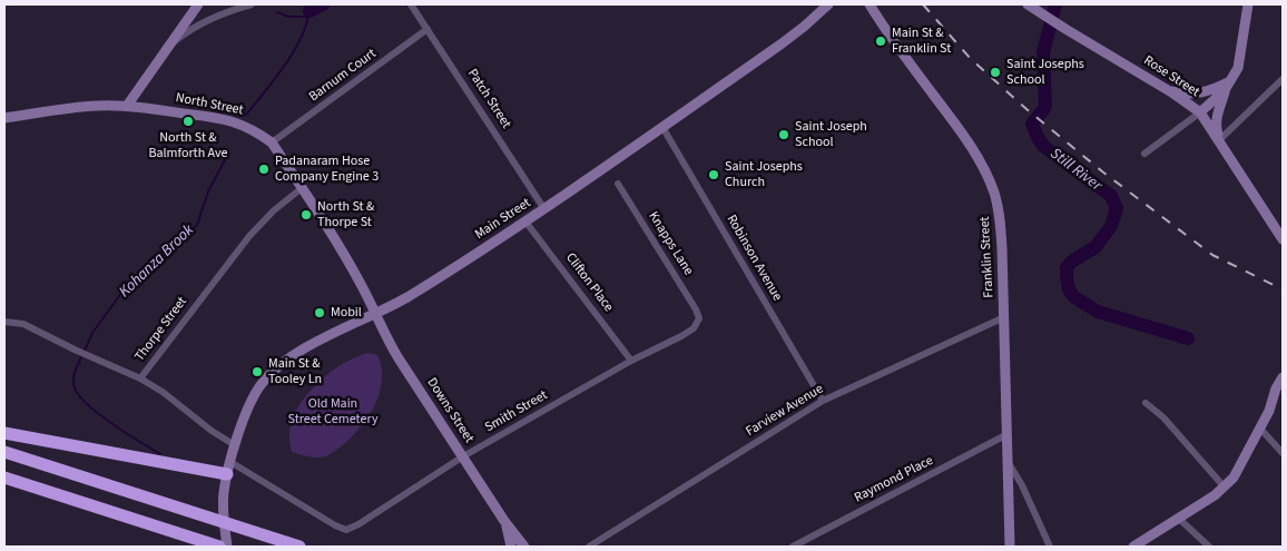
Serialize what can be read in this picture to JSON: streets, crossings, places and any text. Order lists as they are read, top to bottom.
{
  "streets": {
    "main road": [
      "Rose Street",
      "North Street",
      "Main Street",
      "Franklin Street",
      "Downs Street"
    ],
    "street": [
      "Barnum Court",
      "Patch Street",
      "Knapps Lane",
      "Robinson Avenue",
      "Clifton Place",
      "Thorpe Street",
      "Farview Avenue",
      "Smith Street",
      "Raymond Place"
    ]
  },
  "crossings": [
    ["Barnum Court", "Patch Street"],
    ["Barnum Court", "North Street"],
    ["Patch Street", "Main Street"],
    ["North Street", "Main Street"],
    ["North Street", "Thorpe Street"],
    ["North Street", "Downs Street"],
    ["Main Street", "Robinson Avenue"],
    ["Main Street", "Clifton Place"],
    ["Main Street", "Downs Street"],
    ["Main Street", "Smith Street"],
    ["Knapps Lane", "Smith Street"],
    ["Franklin Street", "Farview Avenue"],
    ["Franklin Street", "Raymond Place"],
    ["Robinson Avenue", "Farview Avenue"],
    ["Clifton Place", "Smith Street"],
    ["Downs Street", "Smith Street"]
  ],
  "water": ["Still River", "Kohanza Brook"],
  "parks": ["Old Main Street Cemetery"],
  "places": [
    "Main St & Franklin St",
    "Saint Josephs School",
    "North St & Balmforth Ave",
    "Saint Joseph School",
    "Padanaram Hose Company Engine 3",
    "Saint Josephs Church",
    "North St & Thorpe St",
    "Mobil",
    "Main St & Tooley Ln"
  ]
}
